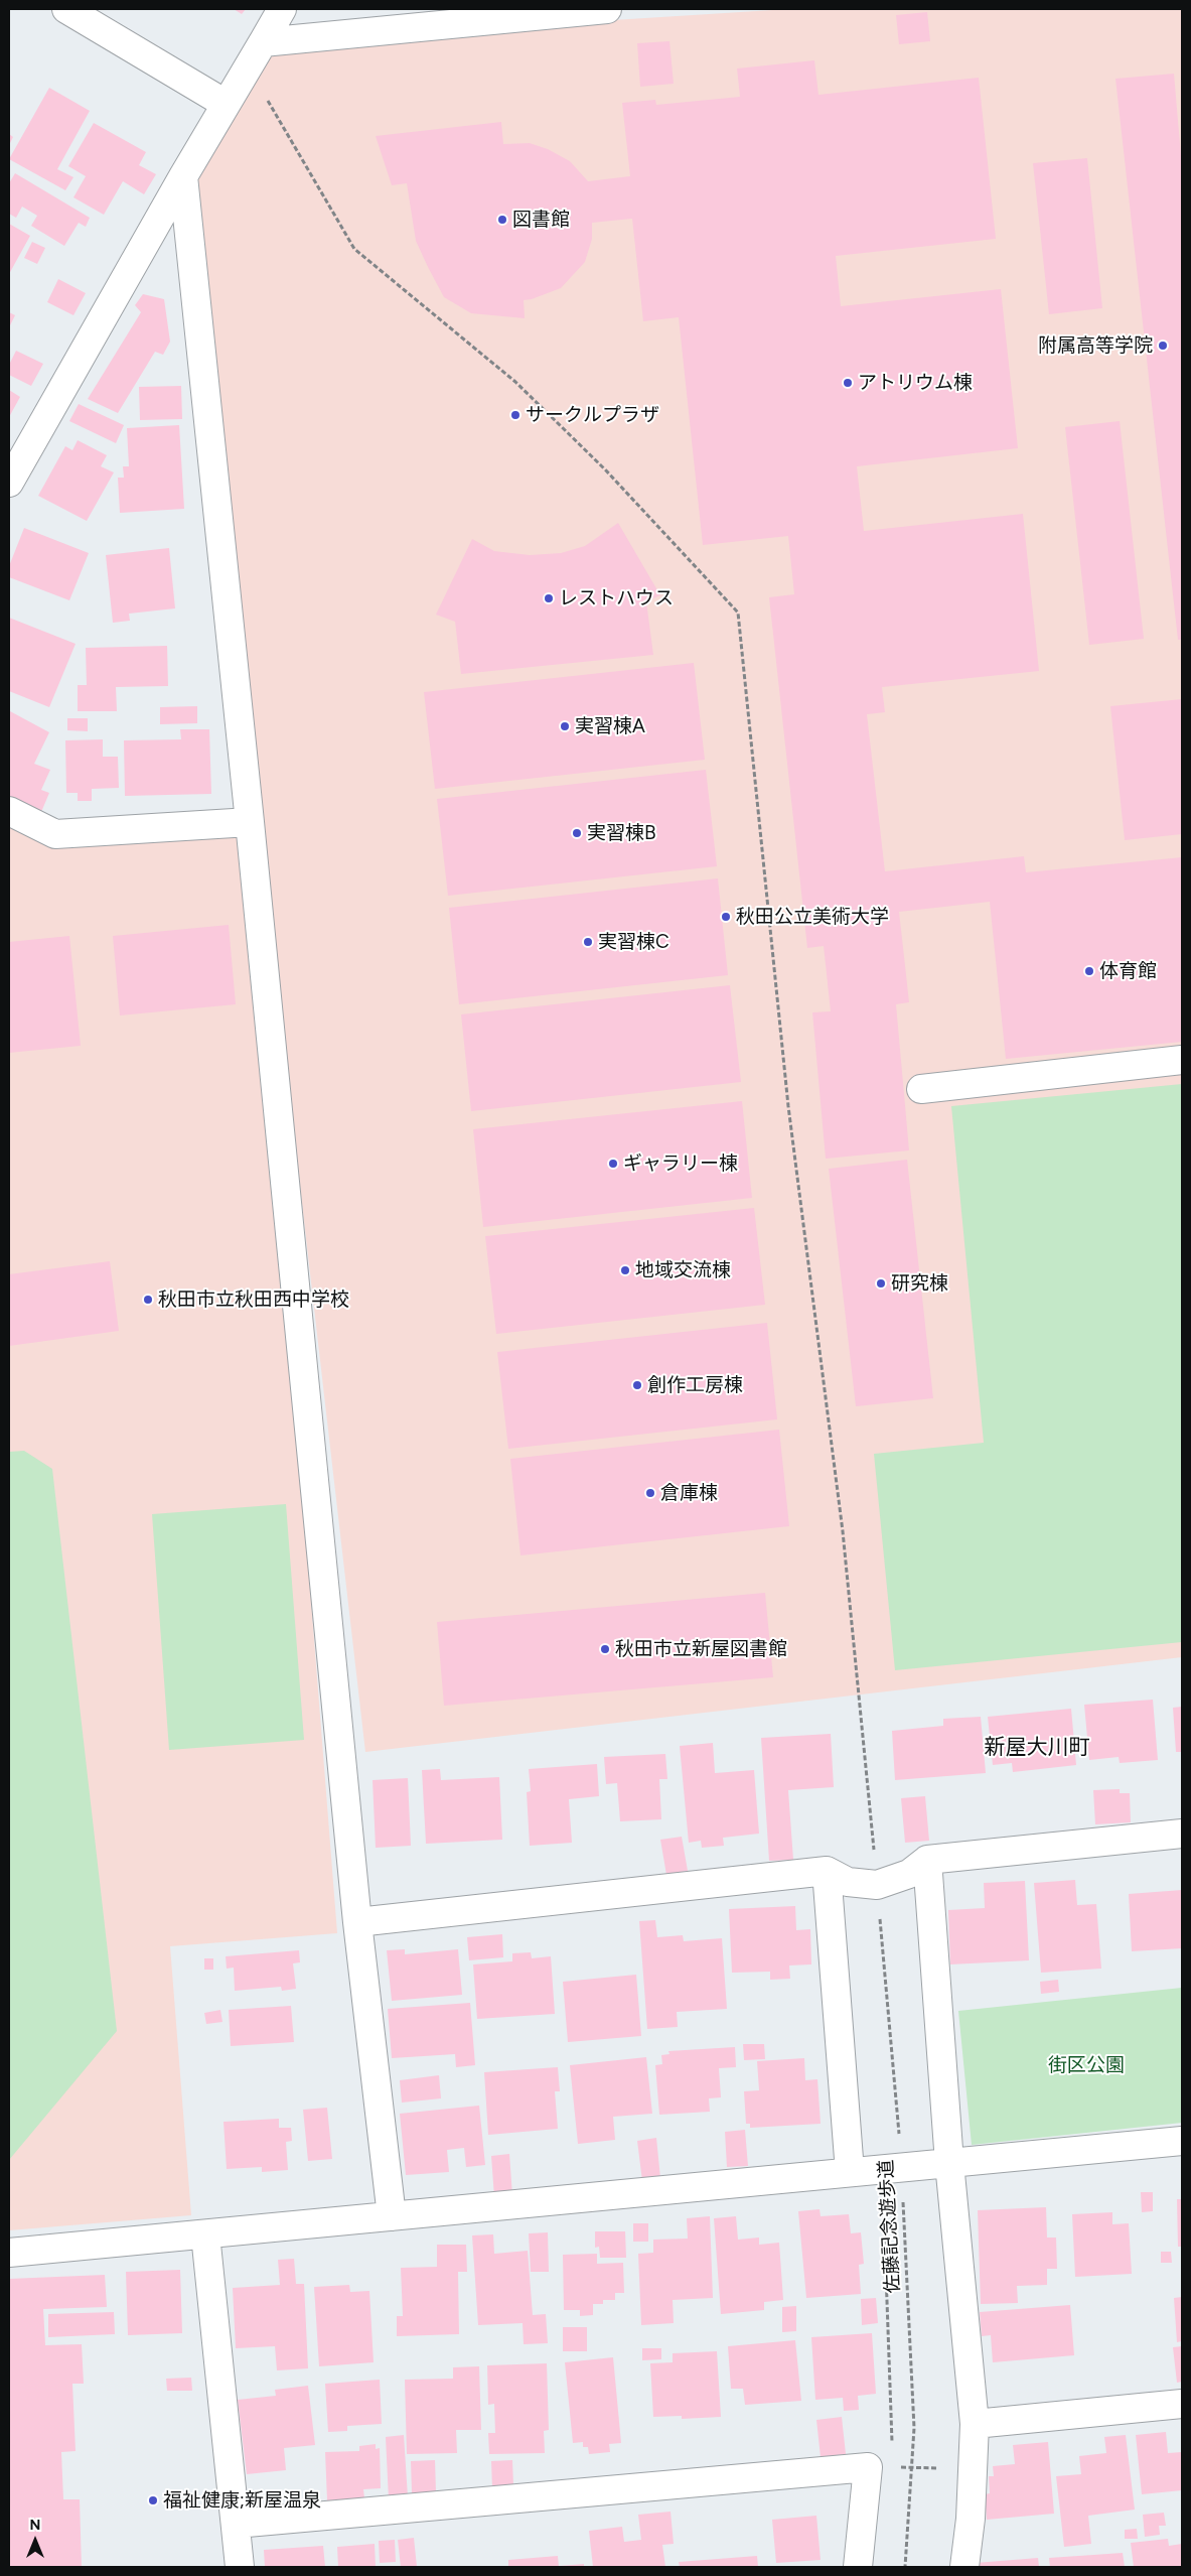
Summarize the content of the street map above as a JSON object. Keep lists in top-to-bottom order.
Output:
{
  "streets": {
    "path": ["佐藤記念遊歩道"]
  },
  "districts": ["新屋大川町"],
  "parks": ["街区公園"],
  "places": [
    "図書館",
    "附属高等学院",
    "アトリウム棟",
    "サークルプラザ",
    "レストハウス",
    "実習棟A",
    "実習棟B",
    "秋田公立美術大学",
    "実習棟C",
    "体育館",
    "ギャラリー棟",
    "地域交流棟",
    "研究棟",
    "秋田市立秋田西中学校",
    "創作工房棟",
    "倉庫棟",
    "秋田市立新屋図書館",
    "福祉健康;新屋温泉"
  ],
  "north": "top"
}
